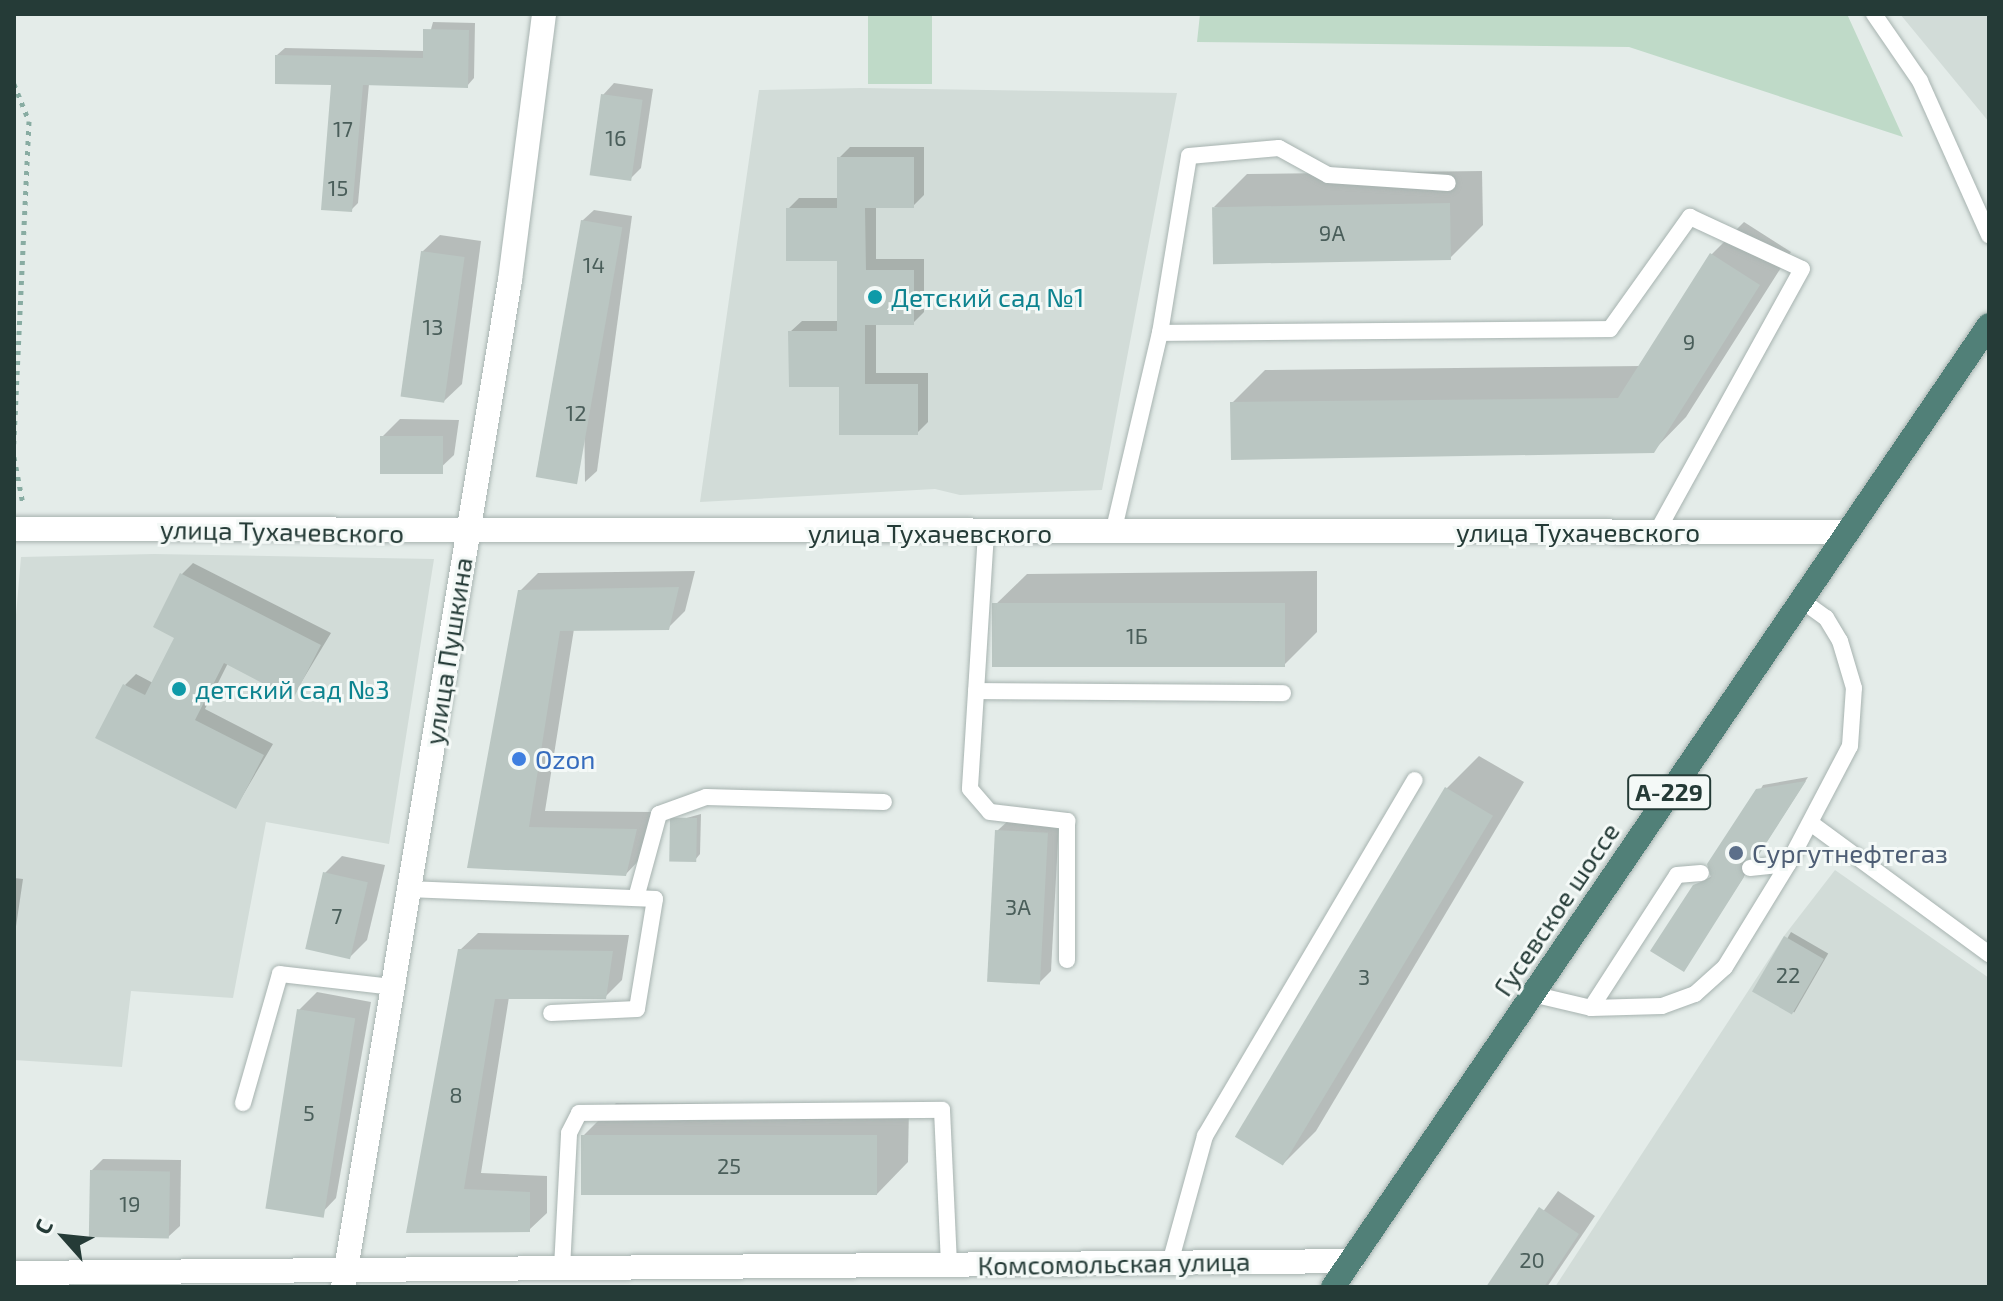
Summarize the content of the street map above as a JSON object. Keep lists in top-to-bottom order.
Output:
{
  "streets": {
    "highway": ["А-229", "Гусевское шоссе"],
    "street": ["улица Тухачевского", "улица Пушкина", "Комсомольская улица"]
  },
  "crossings": [
    ["улица Тухачевского", "улица Пушкина"],
    ["улица Тухачевского", "Гусевское шоссе"],
    ["улица Пушкина", "Комсомольская улица"],
    ["Гусевское шоссе", "Комсомольская улица"]
  ],
  "places": [
    "Детский сад №1",
    "детский сад №3",
    "Ozon",
    "Сургутнефтегаз"
  ],
  "house_numbers": [
    "17",
    "16",
    "15",
    "9А",
    "14",
    "13",
    "9",
    "12",
    "1Б",
    "3А",
    "7",
    "22",
    "3",
    "8",
    "5",
    "25",
    "19",
    "20"
  ],
  "north": "top left"
}
